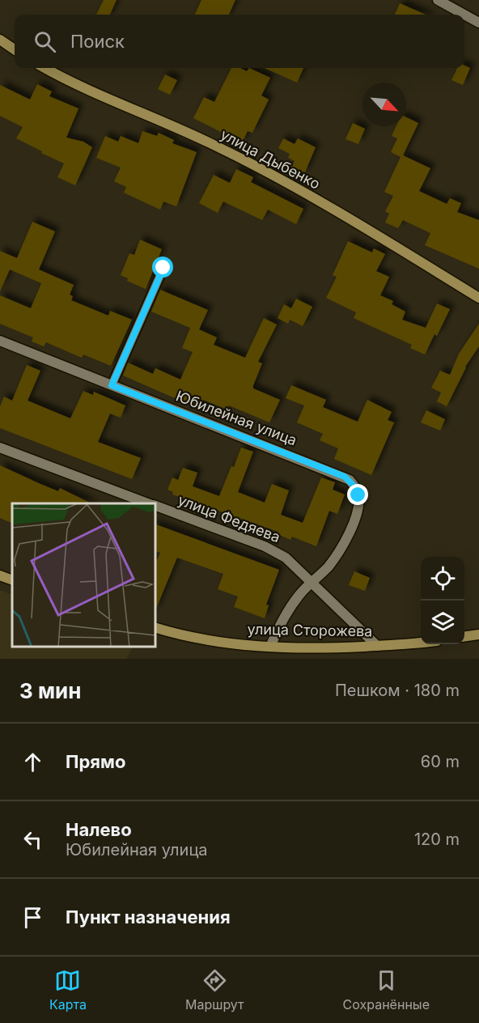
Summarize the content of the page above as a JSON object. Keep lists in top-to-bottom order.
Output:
{
  "streets": {
    "main road": ["улица Дыбенко", "улица Сторожева"],
    "street": ["Юбилейная улица", "улица Федяева"]
  },
  "crossings": [
    ["Юбилейная улица", "улица Федяева"],
    ["улица Федяева", "улица Сторожева"]
  ],
  "north": "bottom right",
  "page": {
    "search": "Поиск",
    "heading": ["3 мин", "Пешком · 180 m"],
    "list": [
      ["Прямо", "60 m"],
      ["Налево", "Юбилейная улица", "120 m"],
      "Пункт назначения"
    ],
    "nav": ["Карта", "Маршрут", "Сохранённые"]
  }
}
